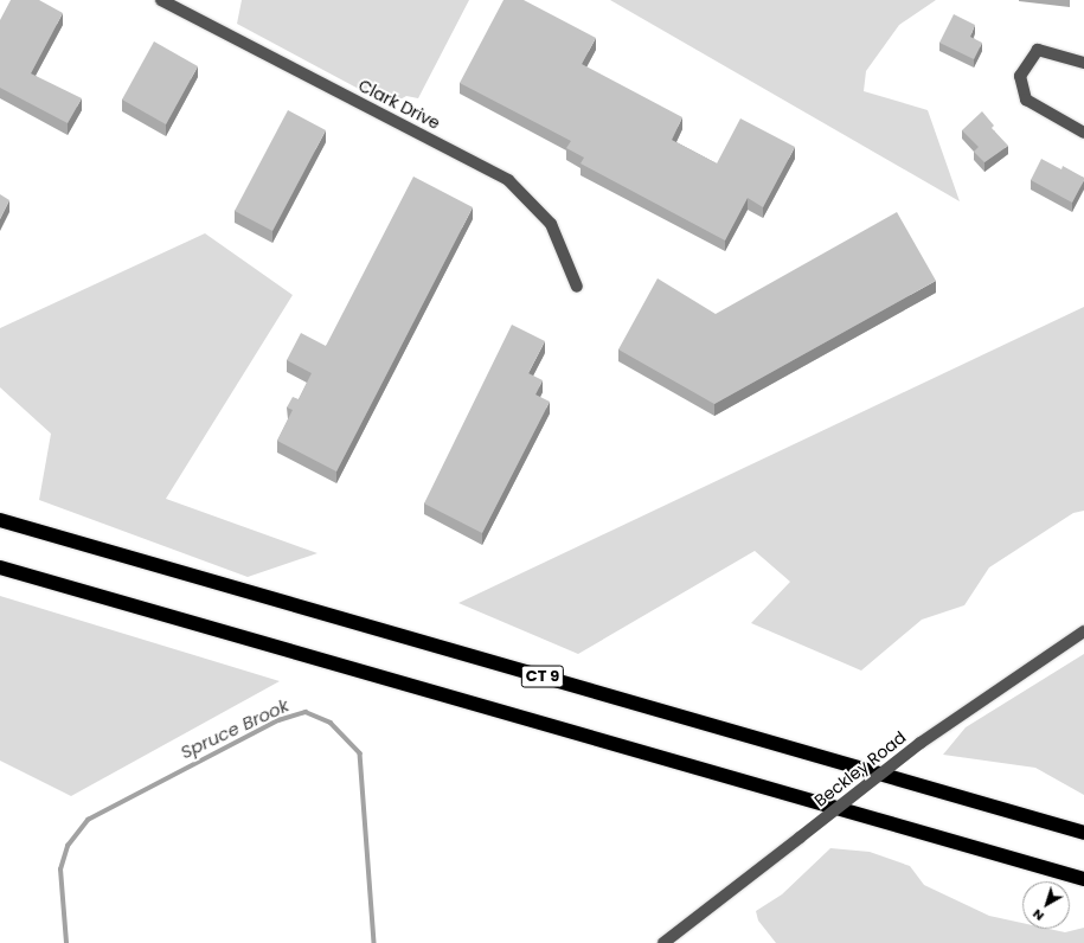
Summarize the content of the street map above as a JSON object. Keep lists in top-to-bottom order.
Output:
{
  "streets": {
    "highway": ["CT 9"],
    "street": ["Clark Drive", "Beckley Road"]
  },
  "water": ["Spruce Brook"],
  "north": "bottom left"
}
